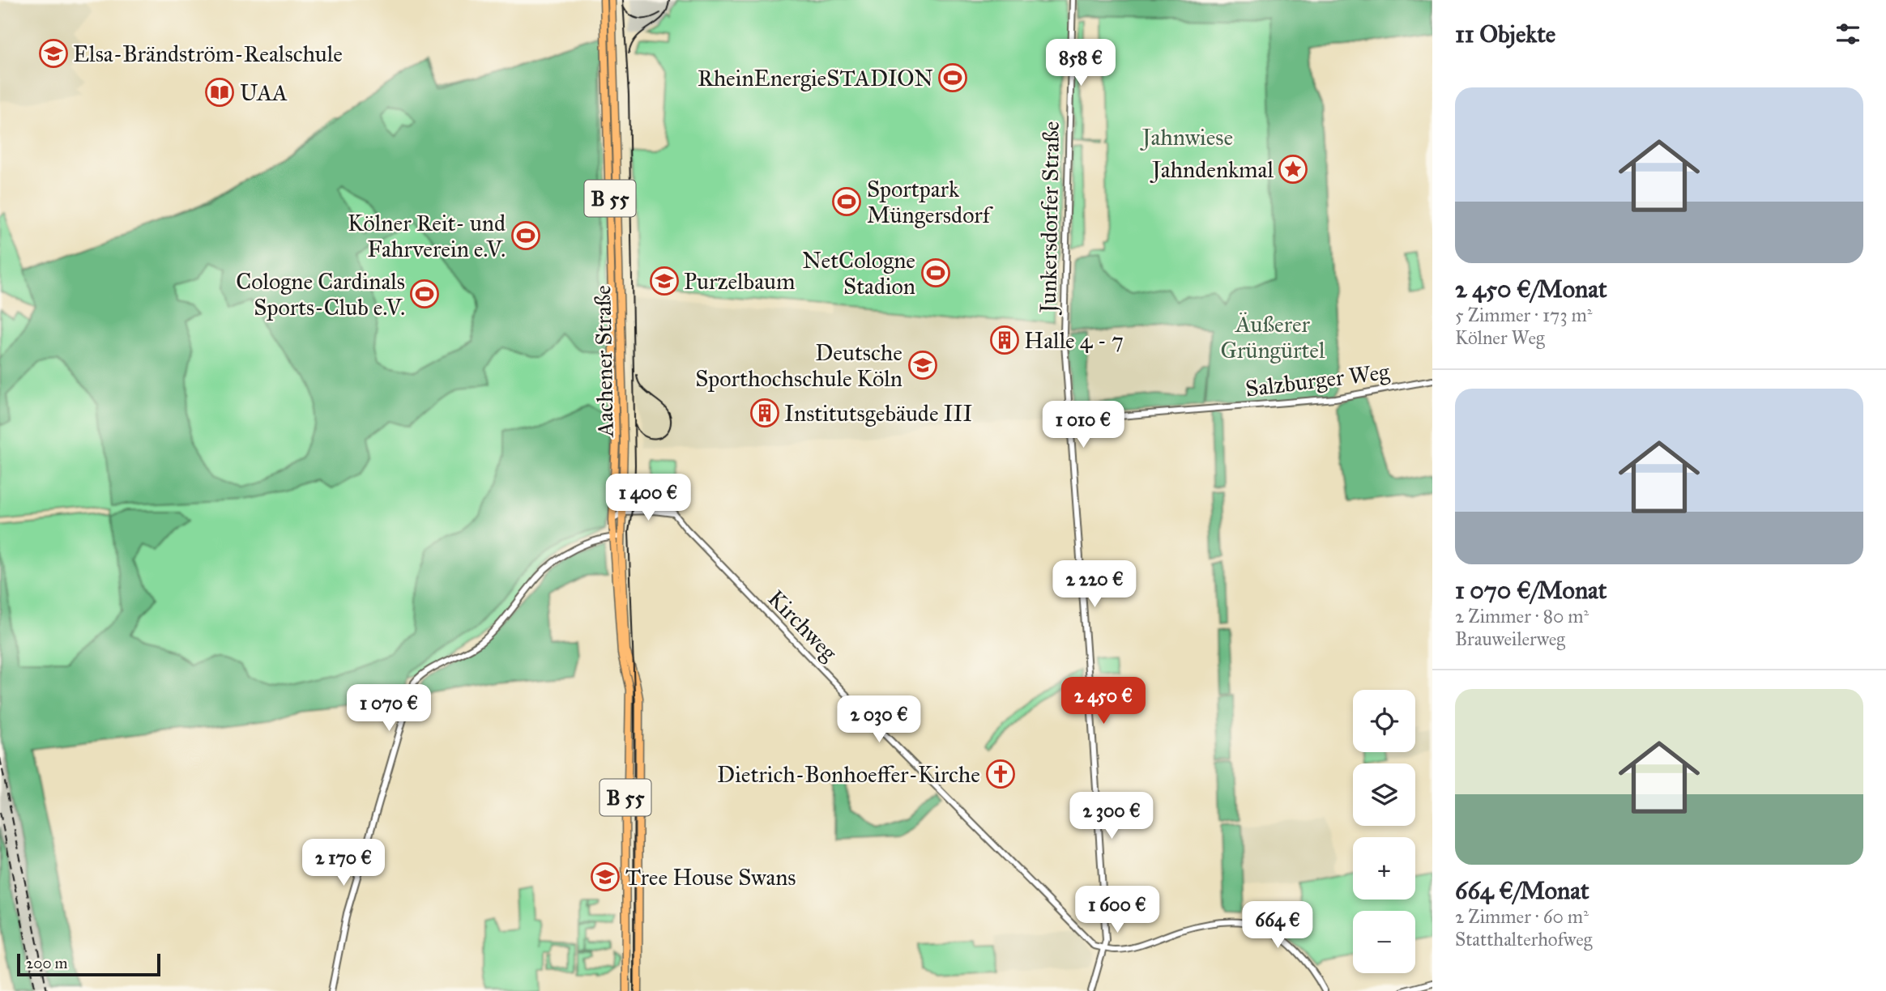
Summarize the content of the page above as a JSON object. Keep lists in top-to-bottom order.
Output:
{
  "streets": {
    "main road": ["B 55", "Aachener Straße"],
    "street": ["Junkersdorfer Straße", "Salzburger Weg", "Kirchweg"]
  },
  "crossings": [
    ["Junkersdorfer Straße", "Salzburger Weg"],
    ["Junkersdorfer Straße", "Kirchweg"]
  ],
  "parks": ["Jahnwiese", "Äußerer Grüngürtel"],
  "places": {
    "school or university": [
      "Elsa-Brändström-Realschule",
      "Purzelbaum",
      "Deutsche Sporthochschule Köln",
      "Tree House Swans"
    ],
    "sports": [
      "RheinEnergieSTADION",
      "Sportpark Müngersdorf",
      "Kölner Reit- und Fahrverein e.V.",
      "NetCologne Stadion",
      "Cologne Cardinals Sports-Club e.V."
    ],
    "library": ["UAA"],
    "place": ["Jahndenkmal"],
    "building": ["Halle 4 - 7", "Institutsgebäude III"],
    "church": ["Dietrich-Bonhoeffer-Kirche"]
  },
  "scale_bar": "200 m",
  "page": {
    "heading": "11 Objekte",
    "price": [
      "858 €",
      "1 010 €",
      "1 400 €",
      "2 220 €",
      "2 450 €",
      "1 070 €",
      "2 030 €",
      "2 300 €",
      "2 170 €",
      "1 600 €",
      "664 €"
    ],
    "list": [
      {
        "name": "2 450 €/Monat",
        "note": "5 Zimmer · 173 m² · Kölner Weg"
      },
      {
        "name": "1 070 €/Monat",
        "note": "2 Zimmer · 80 m² · Brauweilerweg"
      },
      {
        "name": "664 €/Monat",
        "note": "2 Zimmer · 60 m² · Statthalterhofweg"
      }
    ],
    "map_buttons": ["+", "−"],
    "scale": "200 m"
  }
}
